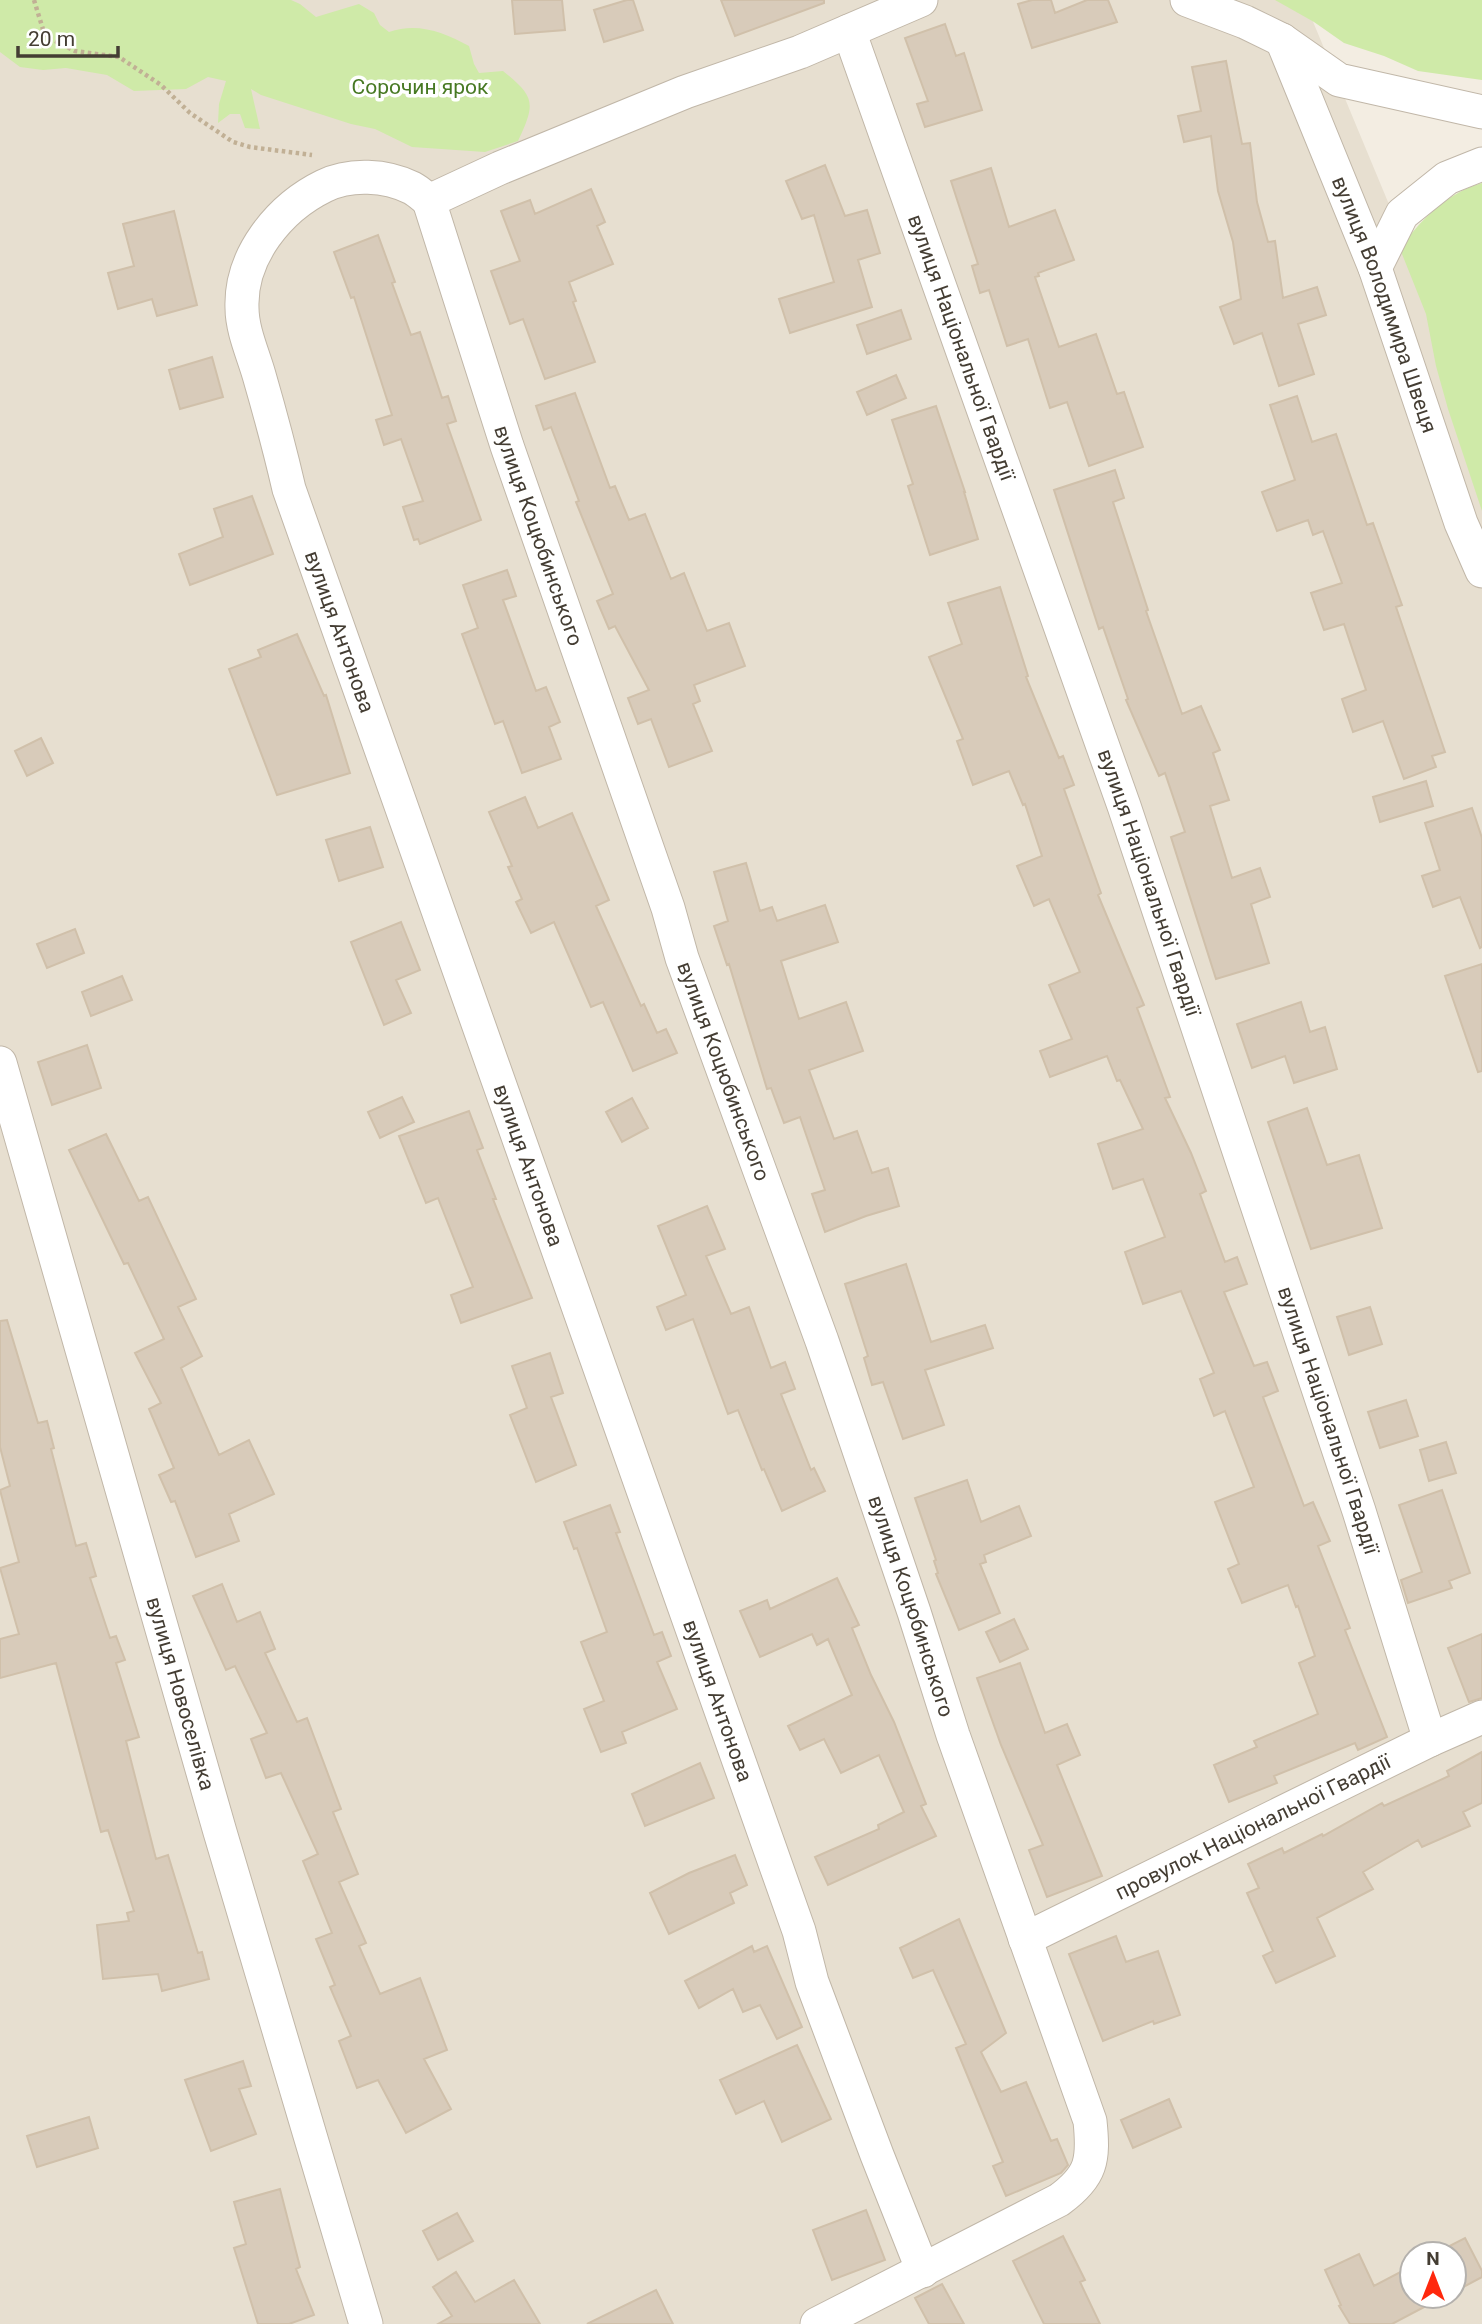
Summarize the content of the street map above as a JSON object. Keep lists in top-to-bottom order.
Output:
{
  "streets": {
    "street": [
      "вулиця Володимира Швеця",
      "вулиця Національної Гвардії",
      "вулиця Коцюбинського",
      "вулиця Антонова",
      "вулиця Новоселівка",
      "провулок Національної Гвардії"
    ]
  },
  "crossings": [
    ["вулиця Національної Гвардії", "провулок Національної Гвардії"],
    ["вулиця Коцюбинського", "вулиця Антонова"],
    ["вулиця Коцюбинського", "провулок Національної Гвардії"]
  ],
  "parks": ["Сорочин ярок"],
  "scale_bar": "20 m",
  "north": "top"
}
